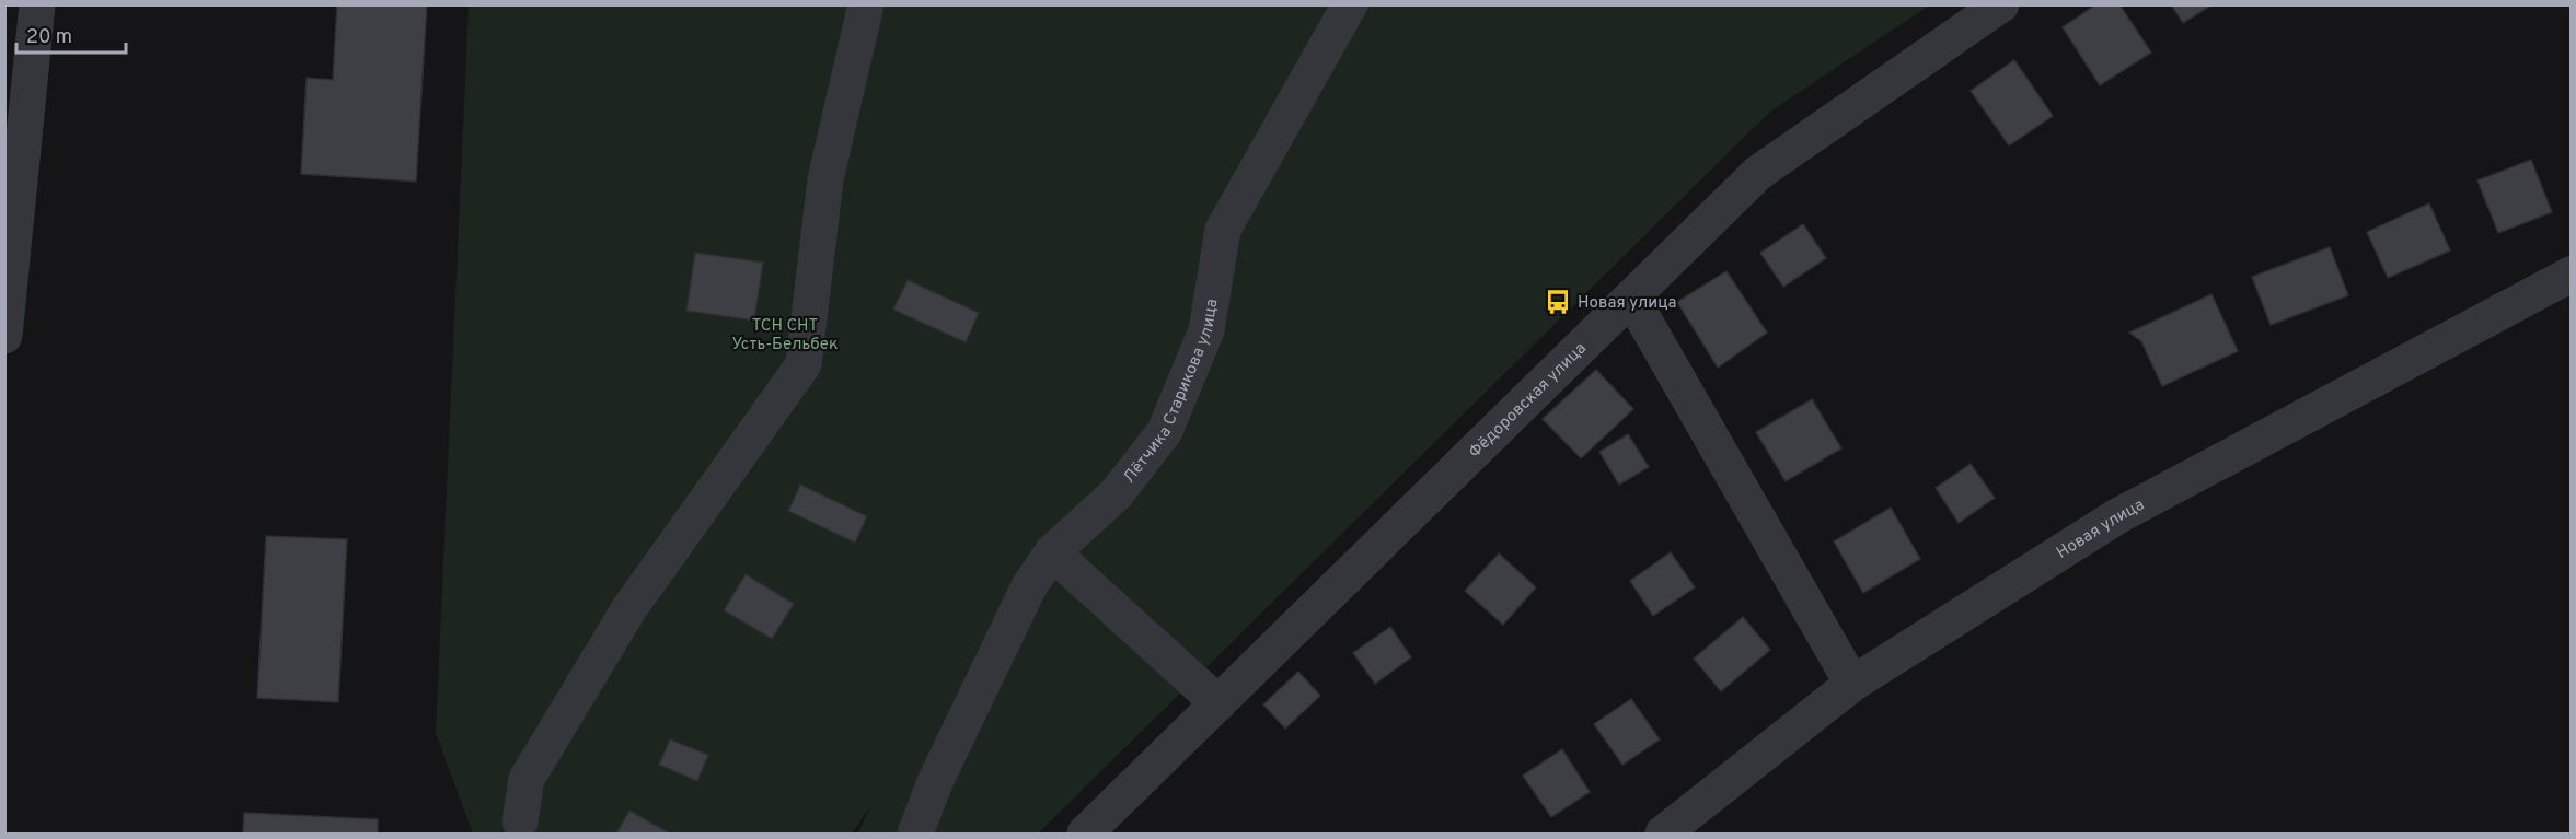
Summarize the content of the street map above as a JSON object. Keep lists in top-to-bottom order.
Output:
{
  "streets": {
    "street": ["Лётчика Старикова улица", "Фёдоровская улица", "Новая улица"]
  },
  "parks": ["ТСН СНТ Усть-Бельбек"],
  "places": {
    "bus stop": ["Новая улица"]
  },
  "scale_bar": "20 m"
}
